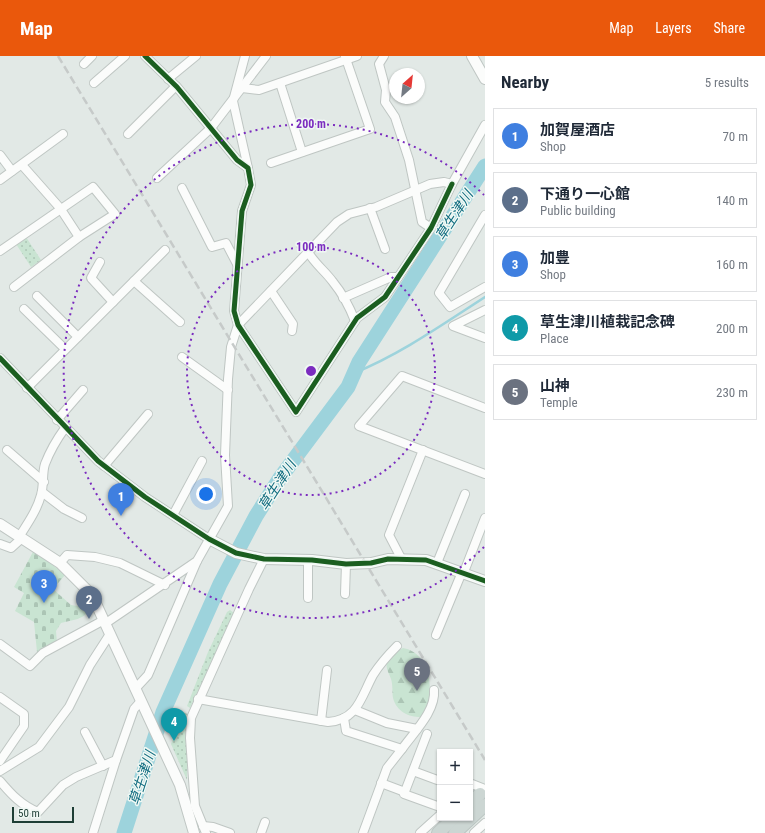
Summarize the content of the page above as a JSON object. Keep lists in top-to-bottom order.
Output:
{
  "water": ["草生津川"],
  "scale_bar": "50 m",
  "north": "top right",
  "page": {
    "header": "Map",
    "nav": ["Map", "Layers", "Share"],
    "heading": ["Nearby", "5 results"],
    "list": [
      {
        "mark": "1",
        "name": "加賀屋酒店",
        "note": "Shop",
        "value": "70 m"
      },
      {
        "mark": "2",
        "name": "下通り一心館",
        "note": "Public building",
        "value": "140 m"
      },
      {
        "mark": "3",
        "name": "加豊",
        "note": "Shop",
        "value": "160 m"
      },
      {
        "mark": "4",
        "name": "草生津川植栽記念碑",
        "note": "Place",
        "value": "200 m"
      },
      {
        "mark": "5",
        "name": "山神",
        "note": "Temple",
        "value": "230 m"
      }
    ],
    "pins": [
      "1",
      "3",
      "2",
      "5",
      "4"
    ],
    "map_buttons": ["+", "−"],
    "scale": "50 m"
  },
  "rings": ["200 m", "100 m"]
}
